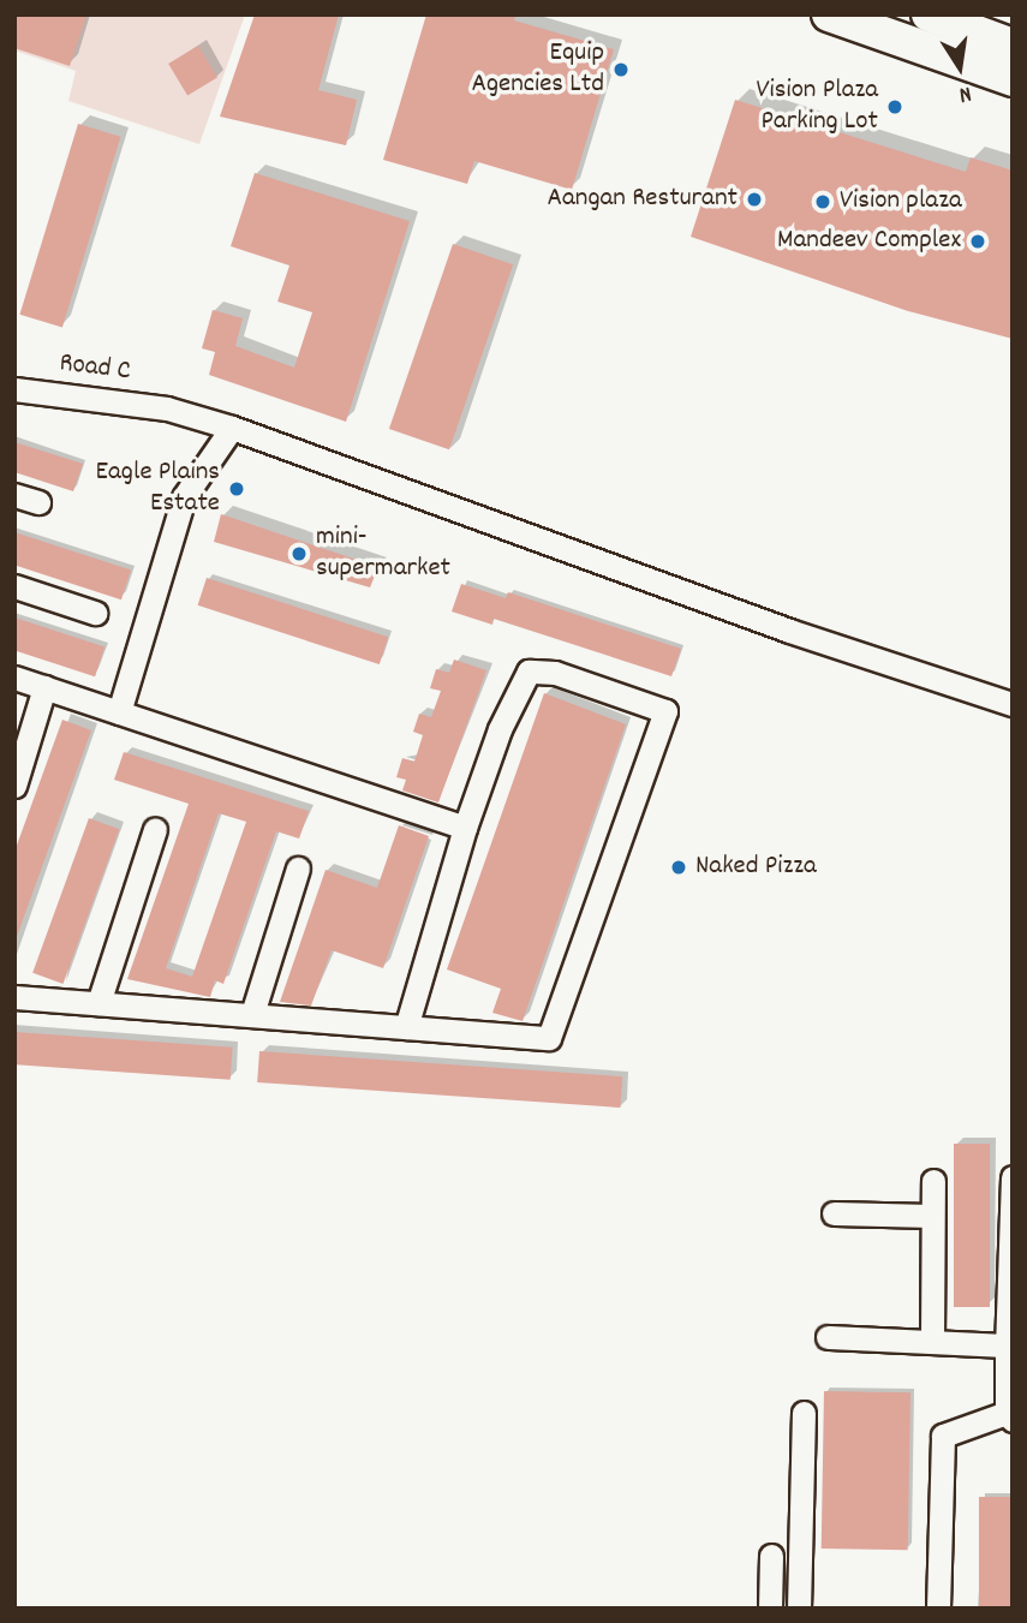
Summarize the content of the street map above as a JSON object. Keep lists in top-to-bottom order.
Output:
{
  "streets": {
    "street": ["Road C"]
  },
  "places": [
    "Equip Agencies Ltd",
    "Vision Plaza Parking Lot",
    "Aangan Resturant",
    "Vision plaza",
    "Mandeev Complex",
    "Eagle Plains Estate",
    "mini- supermarket",
    "Naked Pizza"
  ],
  "north": "bottom"
}
